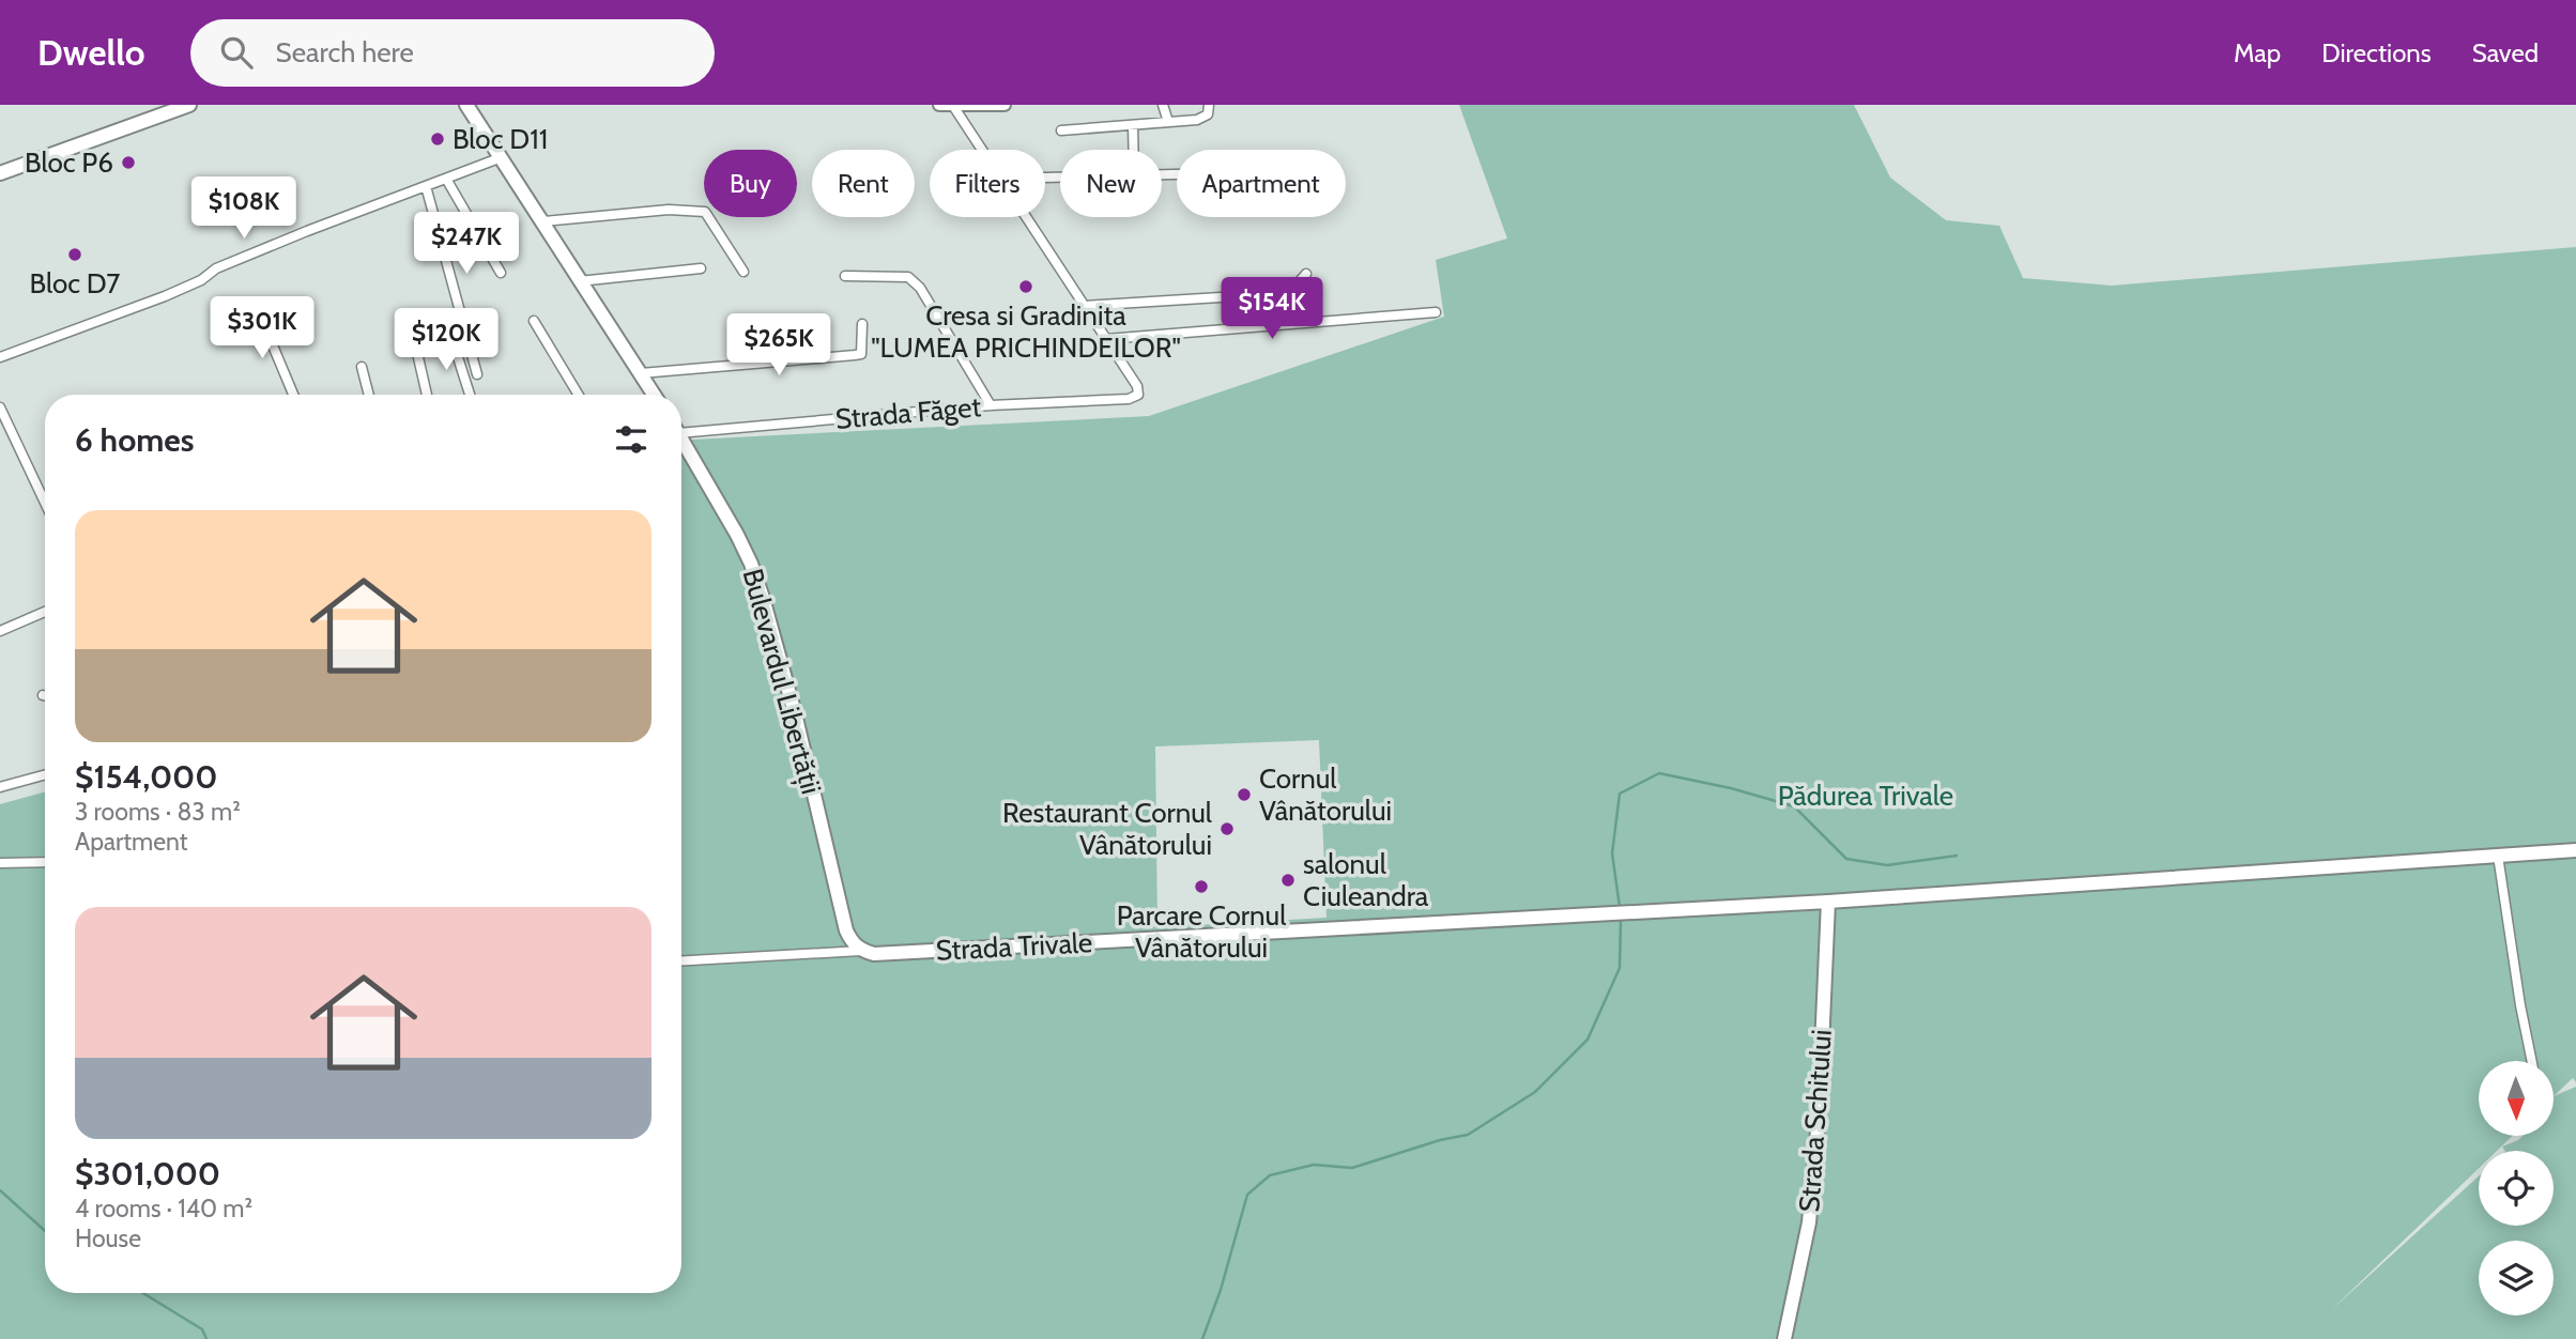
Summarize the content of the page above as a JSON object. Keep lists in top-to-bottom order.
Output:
{
  "streets": {
    "main road": ["Bulevardul Libertății", "Strada Trivale", "Strada Schitului"],
    "street": ["Strada Făget"]
  },
  "crossings": [
    ["Bulevardul Libertății", "Strada Trivale"],
    ["Strada Trivale", "Strada Schitului"]
  ],
  "parks": ["Pădurea Trivale"],
  "places": [
    "Bloc D11",
    "Bloc P6",
    "Bloc D7",
    "Cresa si Gradinita \"LUMEA PRICHINDEILOR\"",
    "Cornul Vânătorului",
    "Restaurant Cornul Vânătorului",
    "salonul Ciuleandra",
    "Parcare Cornul Vânătorului"
  ],
  "north": "bottom",
  "page": {
    "header": "Dwello",
    "search": "Search here",
    "nav": ["Map", "Directions", "Saved"],
    "chip": [
      "Buy",
      "Rent",
      "Filters",
      "New",
      "Apartment"
    ],
    "price": [
      "$108K",
      "$247K",
      "$154K",
      "$301K",
      "$120K",
      "$265K"
    ],
    "heading": "6 homes",
    "list": [
      {
        "name": "$154,000",
        "note": "3 rooms · 83 m² · Apartment"
      },
      {
        "name": "$301,000",
        "note": "4 rooms · 140 m² · House"
      }
    ]
  }
}
